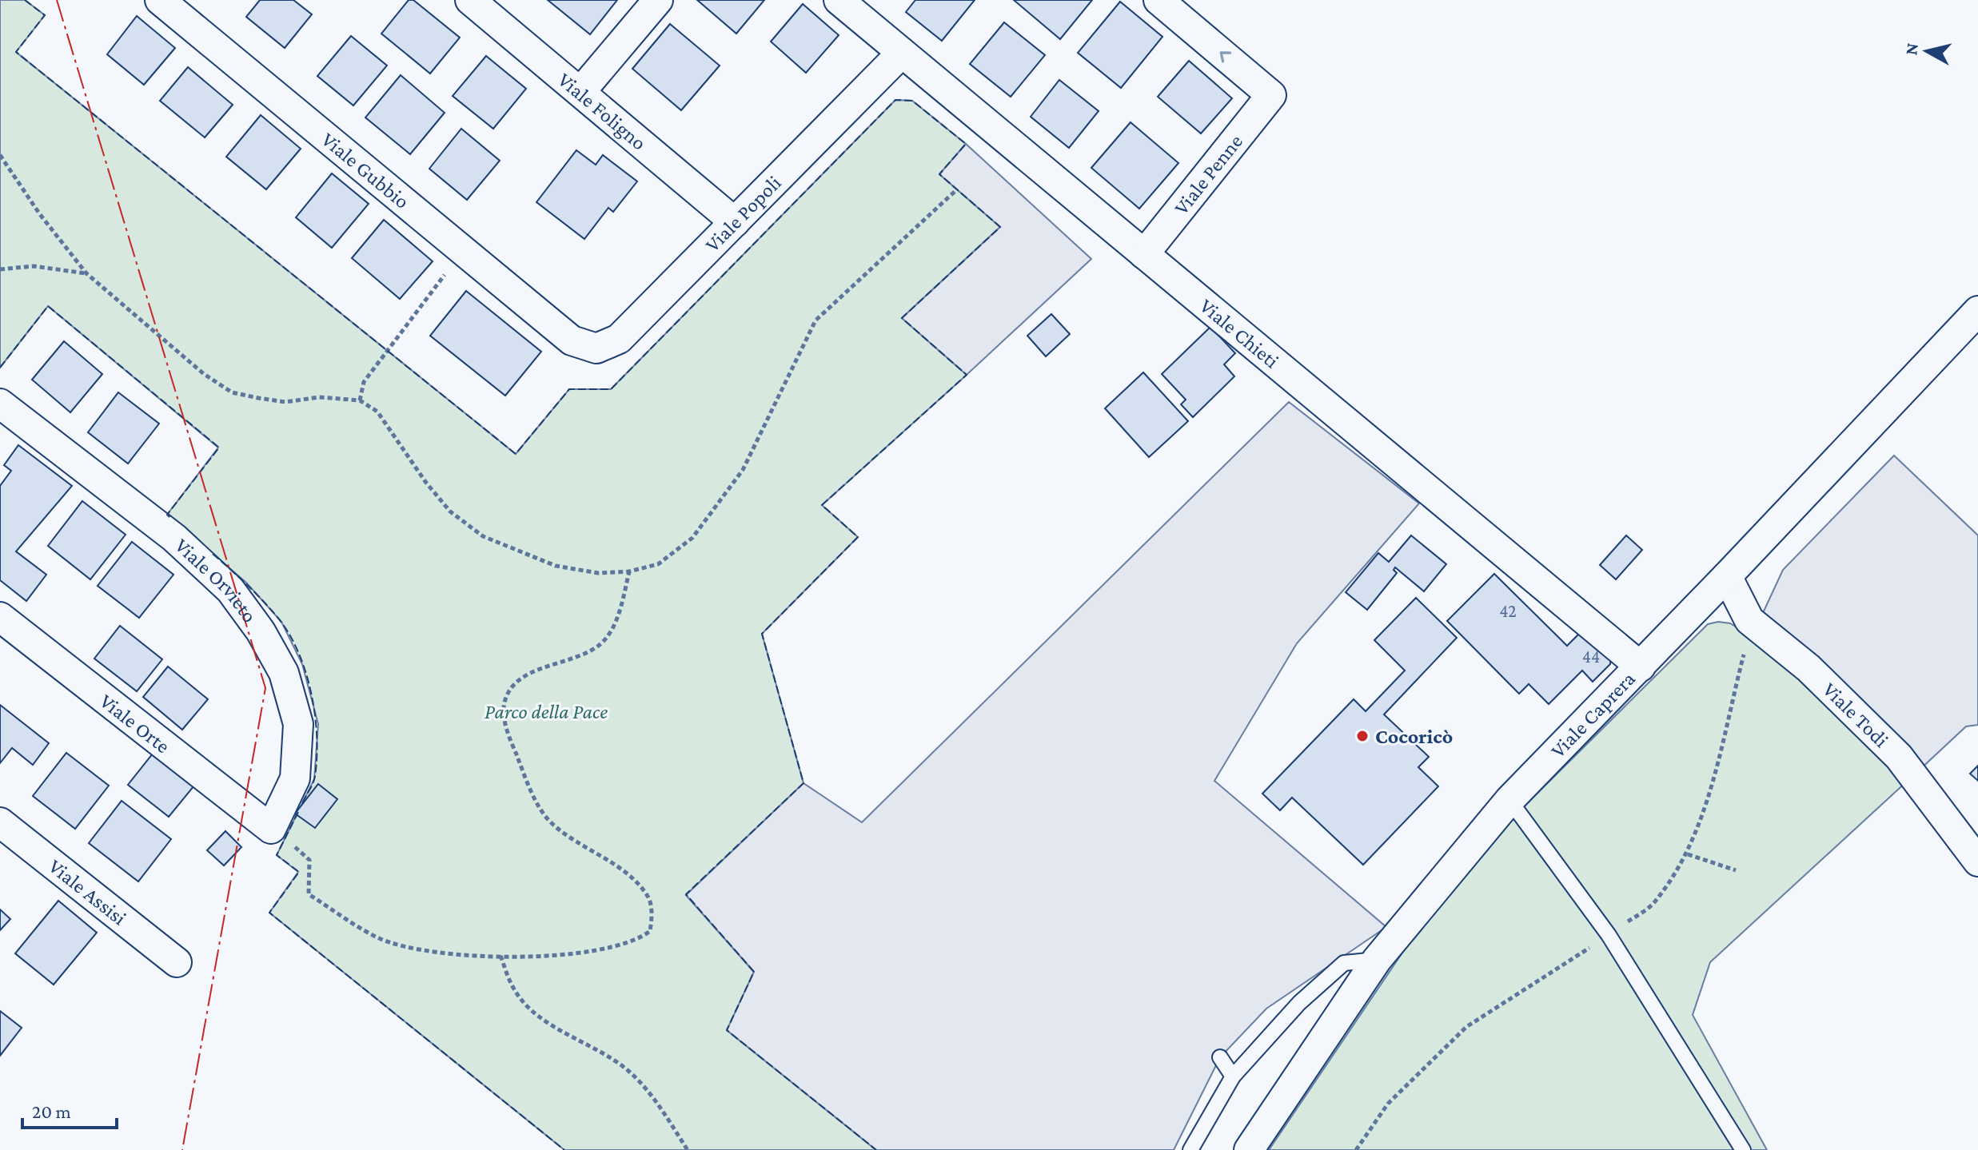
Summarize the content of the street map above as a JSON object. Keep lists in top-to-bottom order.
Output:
{
  "streets": {
    "street": [
      "Viale Foligno",
      "Viale Gubbio",
      "Viale Penne",
      "Viale Popoli",
      "Viale Chieti",
      "Viale Orvieto",
      "Viale Caprera",
      "Viale Todi",
      "Viale Orte",
      "Viale Assisi"
    ]
  },
  "crossings": [
    ["Viale Foligno", "Viale Popoli"],
    ["Viale Gubbio", "Viale Popoli"],
    ["Viale Penne", "Viale Chieti"],
    ["Viale Popoli", "Viale Chieti"],
    ["Viale Chieti", "Viale Caprera"],
    ["Viale Orvieto", "Viale Orte"],
    ["Viale Caprera", "Viale Todi"]
  ],
  "parks": ["Parco della Pace"],
  "places": ["Cocoricò"],
  "house_numbers": ["42", "44"],
  "scale_bar": "20 m",
  "north": "left"
}
